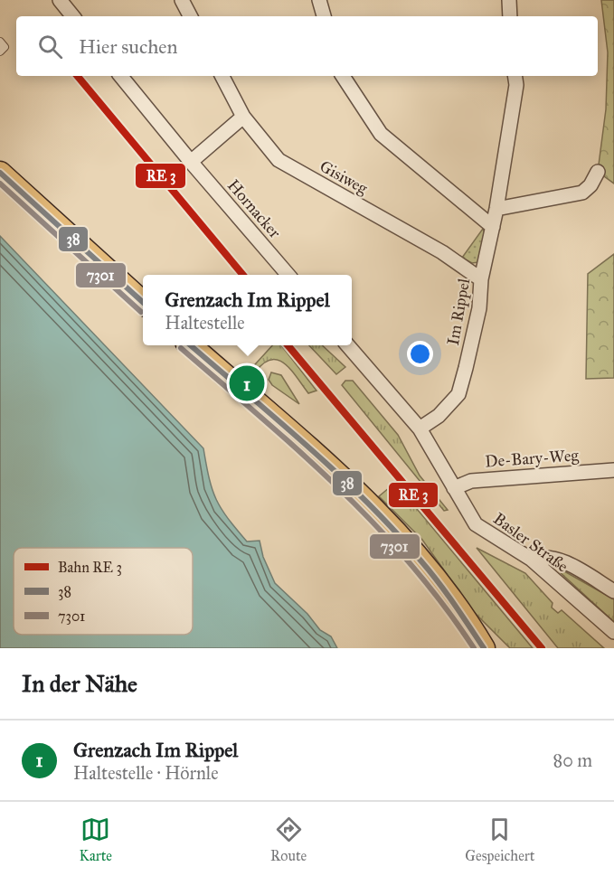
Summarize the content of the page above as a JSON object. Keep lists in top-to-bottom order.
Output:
{
  "streets": {
    "street": [
      "Gisiweg",
      "Hornacker",
      "Im Rippel",
      "De-Bary-Weg",
      "Basler Straße"
    ]
  },
  "crossings": [
    ["Gisiweg", "Im Rippel"],
    ["De-Bary-Weg", "Basler Straße"]
  ],
  "lines": ["transit line 38", "transit line 7301"],
  "legend": ["Bahn RE 3", "38", "7301"],
  "page": {
    "search": "Hier suchen",
    "popup": ["Grenzach Im Rippel", "Haltestelle"],
    "pins": "1",
    "heading": "In der Nähe",
    "list": [
      {
        "mark": "1",
        "name": "Grenzach Im Rippel",
        "note": "Haltestelle · Hörnle",
        "value": "80 m"
      }
    ],
    "nav": ["Karte", "Route", "Gespeichert"]
  }
}
